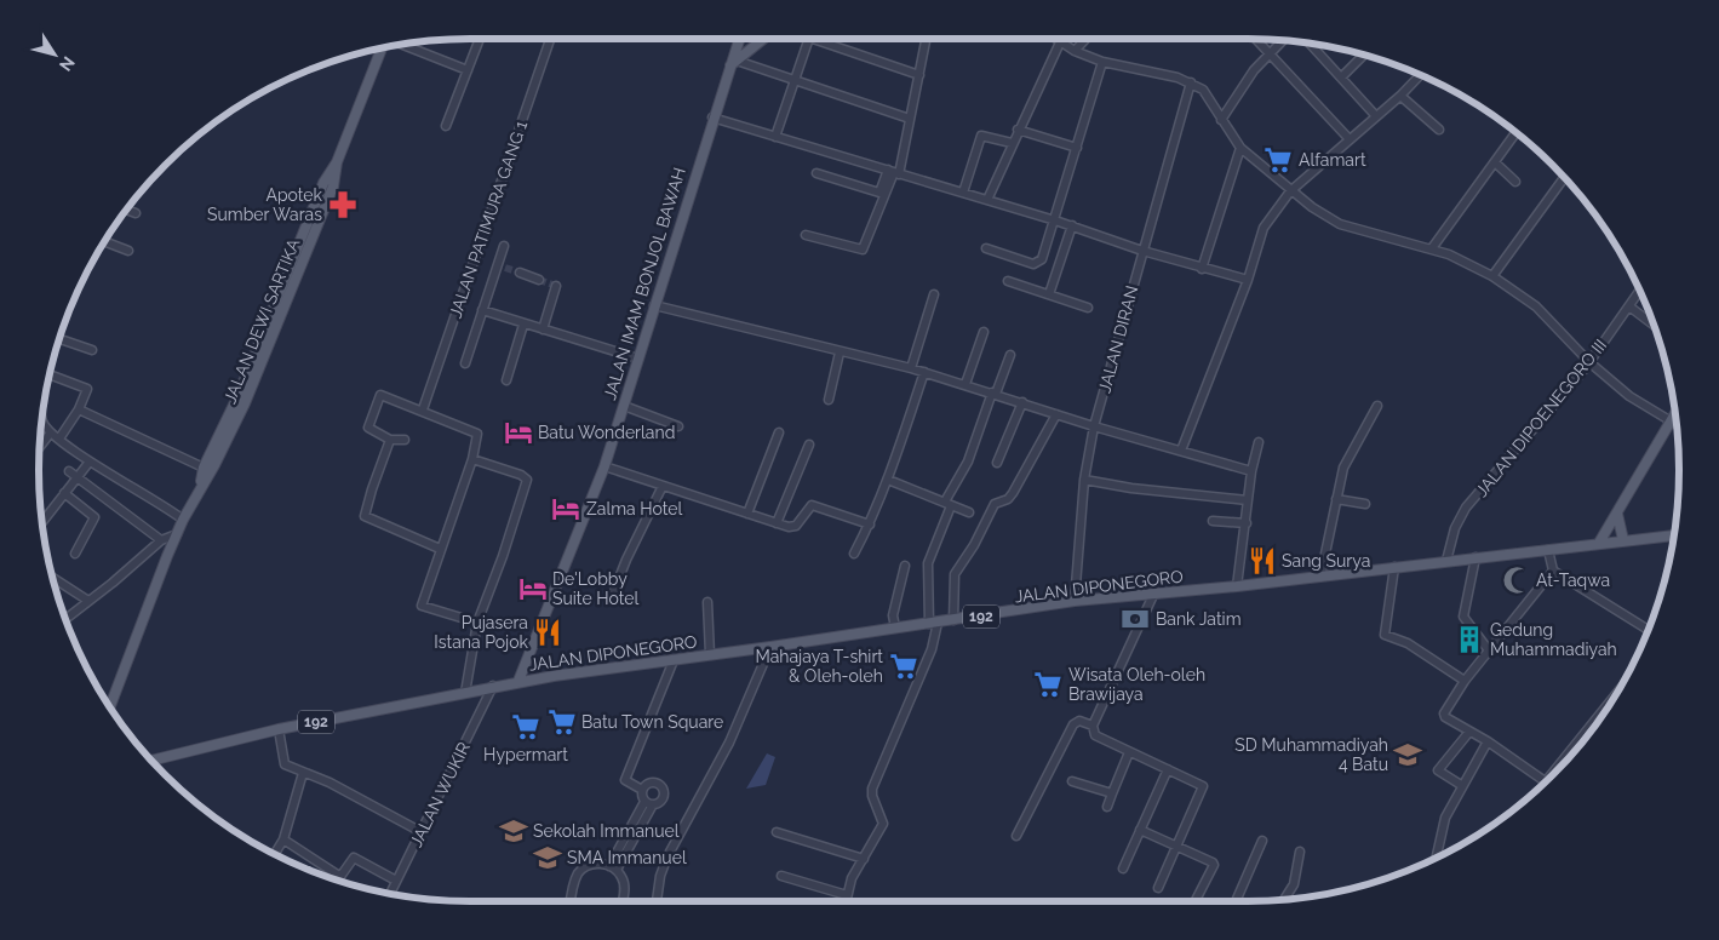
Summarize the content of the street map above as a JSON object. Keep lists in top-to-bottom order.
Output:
{
  "streets": {
    "main road": [
      "JALAN IMAM BONJOL BAWAH",
      "JALAN DEWI SARTIKA",
      "JALAN DIPONEGORO",
      "192"
    ],
    "street": [
      "JALAN PATIMURA GANG 1",
      "JALAN DIRAN",
      "JALAN DIPOENEGORO III",
      "JALAN WUKIR"
    ]
  },
  "crossings": [
    ["JALAN IMAM BONJOL BAWAH", "JALAN DIPONEGORO"],
    ["JALAN IMAM BONJOL BAWAH", "192"],
    ["JALAN DIRAN", "JALAN DIPONEGORO"],
    ["JALAN DIPOENEGORO III", "JALAN DIPONEGORO"],
    ["JALAN DIPONEGORO", "192"],
    ["192", "JALAN WUKIR"]
  ],
  "places": {
    "supermarket": [
      "Alfamart",
      "Mahajaya T-shirt & Oleh-oleh",
      "Wisata Oleh-oleh Brawijaya",
      "Batu Town Square",
      "Hypermart"
    ],
    "pharmacy": ["Apotek Sumber Waras"],
    "hotel": ["Batu Wonderland", "Zalma Hotel", "De'Lobby Suite Hotel"],
    "restaurant": ["Sang Surya", "Pujasera Istana Pojok"],
    "mosque": ["At-Taqwa"],
    "bank": ["Bank Jatim"],
    "building": ["Gedung Muhammadiyah"],
    "school or university": ["SD Muhammadiyah 4 Batu", "Sekolah Immanuel", "SMA Immanuel"]
  },
  "north": "bottom right"
}
